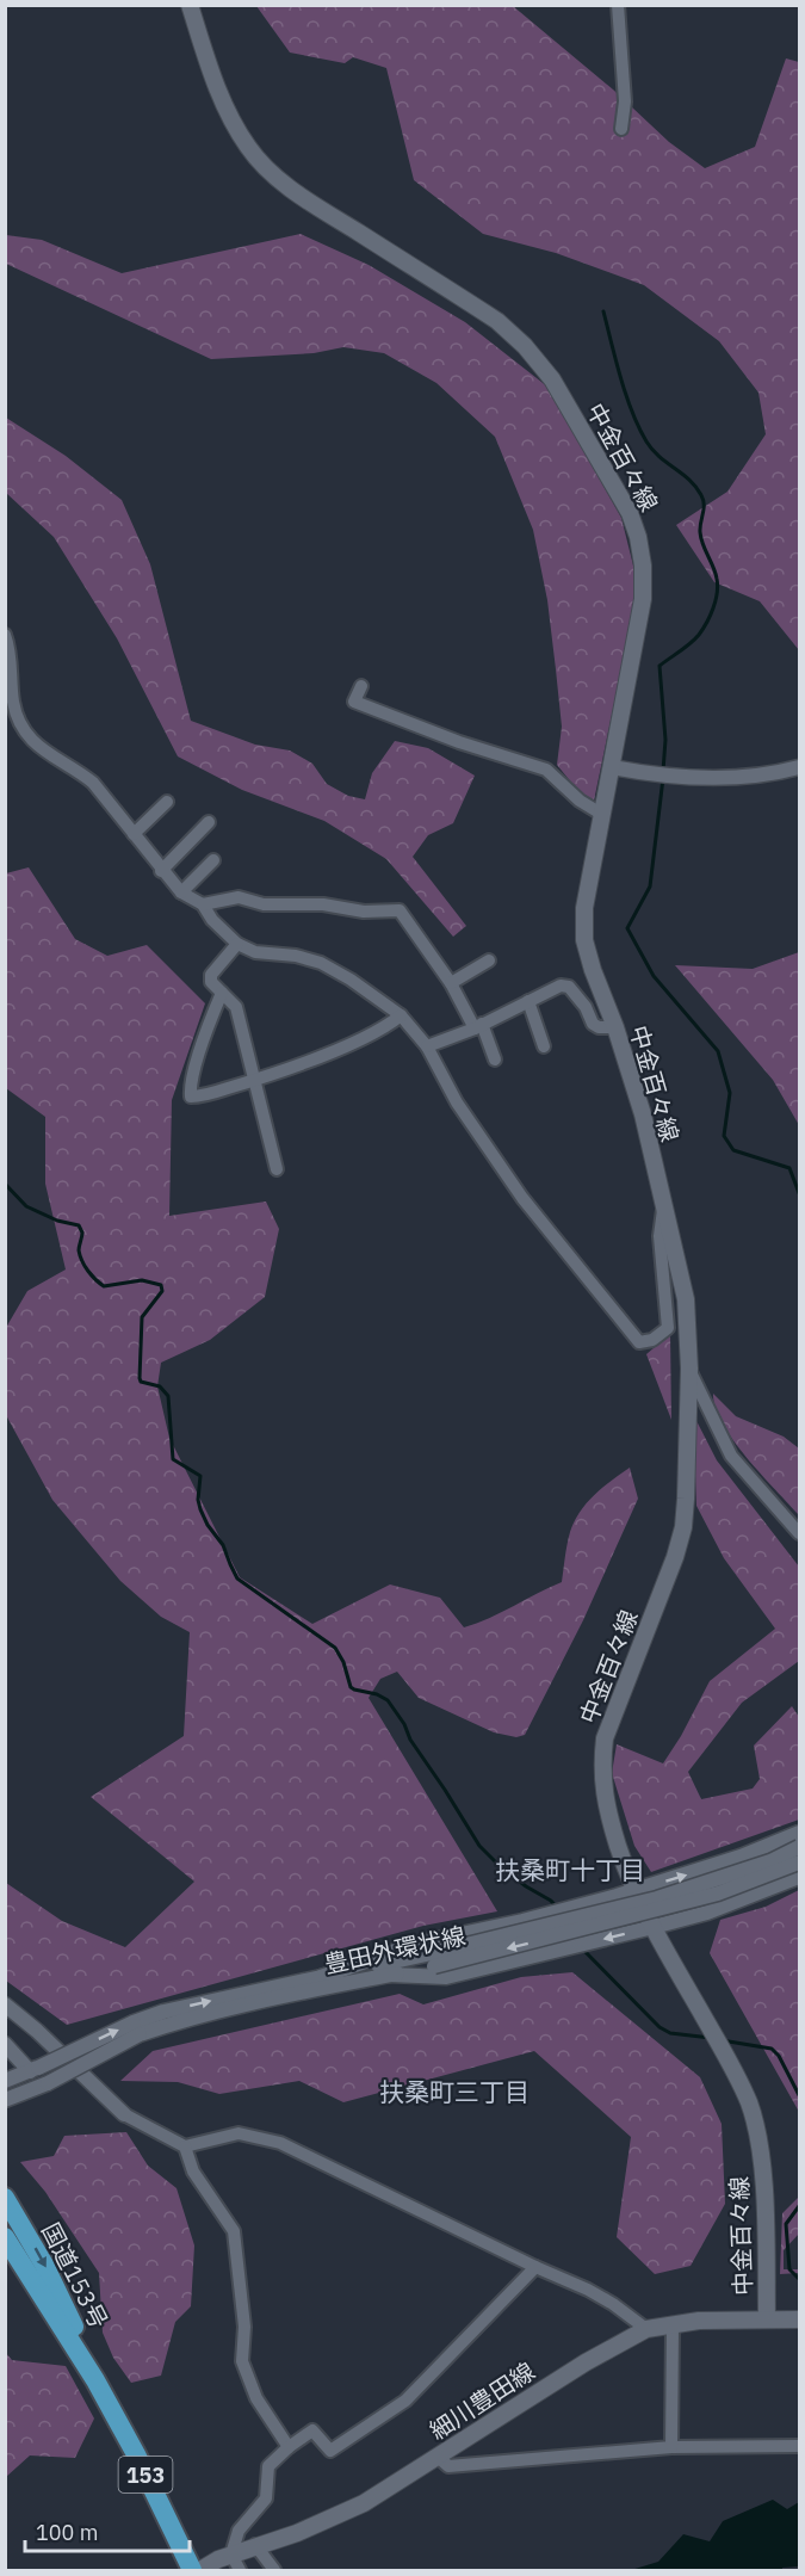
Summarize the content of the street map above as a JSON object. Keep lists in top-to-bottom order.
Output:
{
  "streets": {
    "highway": ["国道153号", "153"],
    "main road": ["中金百々線", "細川豊田線"],
    "street": ["豊田外環状線"]
  },
  "crossings": [
    ["中金百々線", "細川豊田線"]
  ],
  "districts": ["扶桑町十丁目", "扶桑町三丁目"],
  "scale_bar": "100 m"
}
